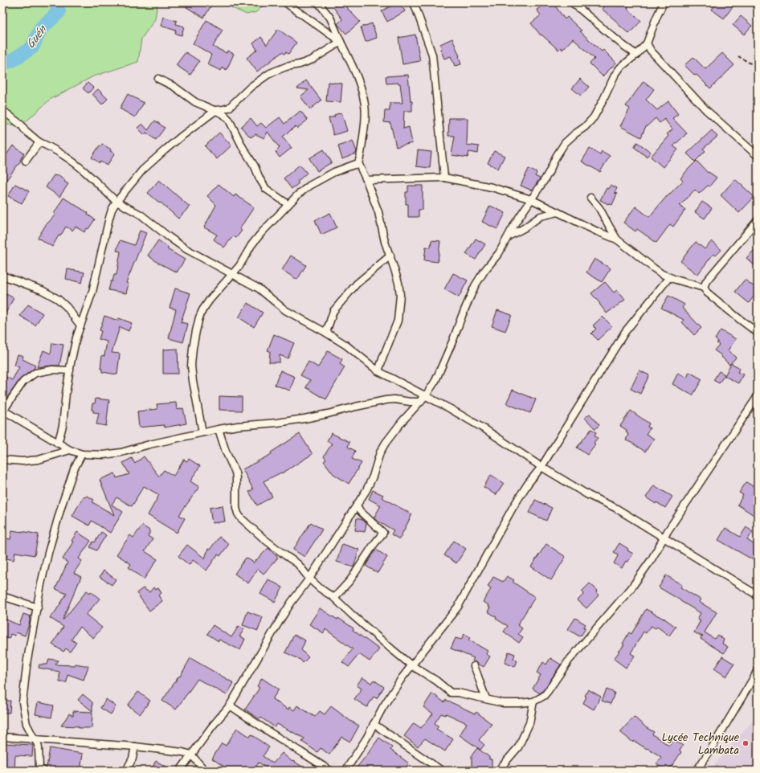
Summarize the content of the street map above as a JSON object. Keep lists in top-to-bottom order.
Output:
{
  "water": ["Guén"],
  "places": ["Lycée Technique Lambata"]
}
